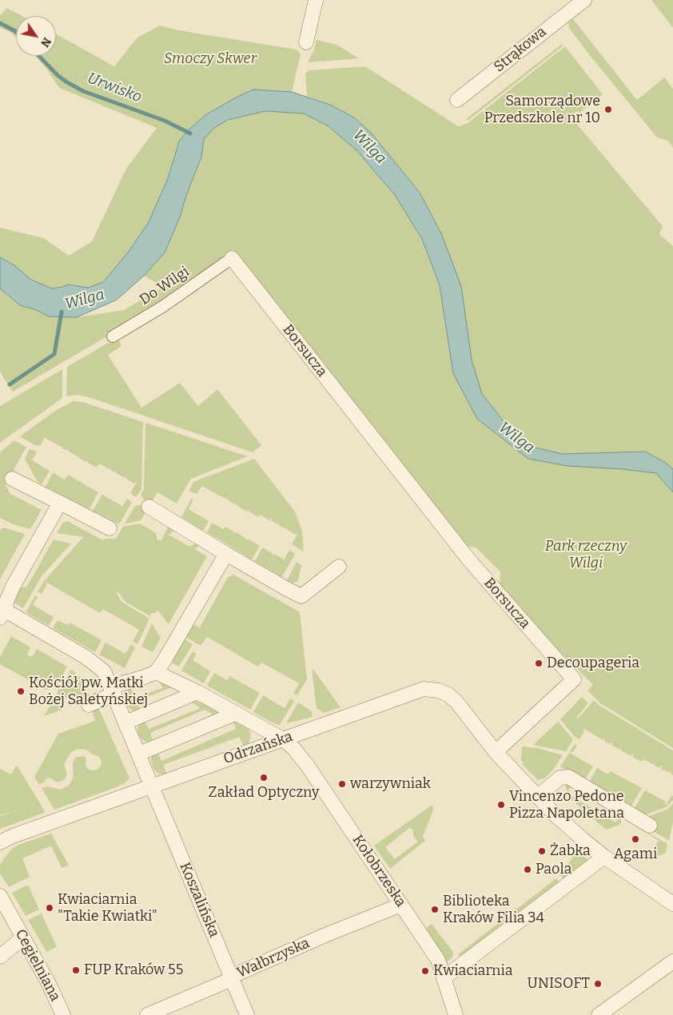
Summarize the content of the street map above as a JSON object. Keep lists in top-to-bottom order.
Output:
{
  "streets": {
    "street": [
      "Strąkowa",
      "Do Wilgi",
      "Borsucza",
      "Odrzańska",
      "Kołobrzeska",
      "Koszalińska",
      "Wałbrzyska",
      "Cegielniana"
    ]
  },
  "crossings": [
    ["Do Wilgi", "Borsucza"],
    ["Borsucza", "Odrzańska"],
    ["Odrzańska", "Kołobrzeska"],
    ["Odrzańska", "Koszalińska"],
    ["Kołobrzeska", "Wałbrzyska"],
    ["Koszalińska", "Wałbrzyska"]
  ],
  "water": ["Urwisko", "Wilga"],
  "parks": ["Smoczy Skwer", "Park rzeczny Wilgi"],
  "places": [
    "Samorządowe Przedszkole nr 10",
    "Decoupageria",
    "Kościół pw. Matki Bożej Saletyńskiej",
    "Zakład Optyczny",
    "warzywniak",
    "Vincenzo Pedone Pizza Napoletana",
    "Agami",
    "Żabka",
    "Paola",
    "Kwiaciarnia \"Takie Kwiatki\"",
    "Biblioteka Kraków Filia 34",
    "FUP Kraków 55",
    "Kwiaciarnia",
    "UNISOFT"
  ],
  "north": "bottom right"
}
